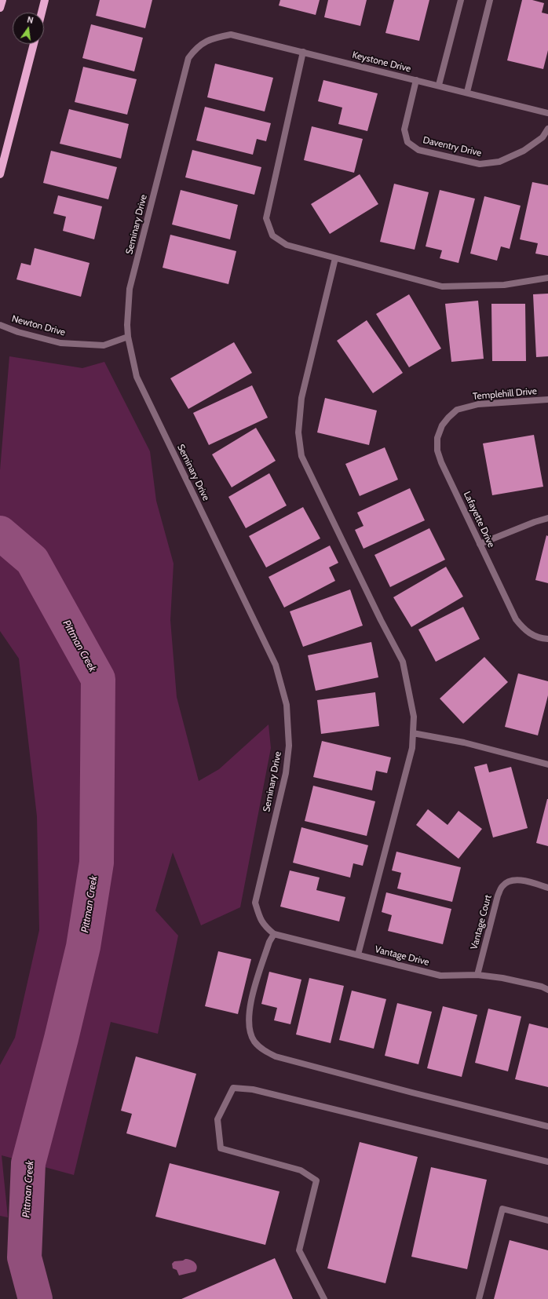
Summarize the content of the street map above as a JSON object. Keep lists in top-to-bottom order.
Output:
{
  "streets": {
    "street": [
      "Keystone Drive",
      "Daventry Drive",
      "Seminary Drive",
      "Newton Drive",
      "Templehill Drive",
      "Lafayette Drive",
      "Vantage Court",
      "Vantage Drive"
    ]
  },
  "crossings": [
    ["Keystone Drive", "Daventry Drive"],
    ["Keystone Drive", "Seminary Drive"],
    ["Seminary Drive", "Newton Drive"],
    ["Seminary Drive", "Vantage Drive"],
    ["Templehill Drive", "Lafayette Drive"],
    ["Vantage Court", "Vantage Drive"]
  ],
  "water": ["Pittman Creek"],
  "north": "top"
}
